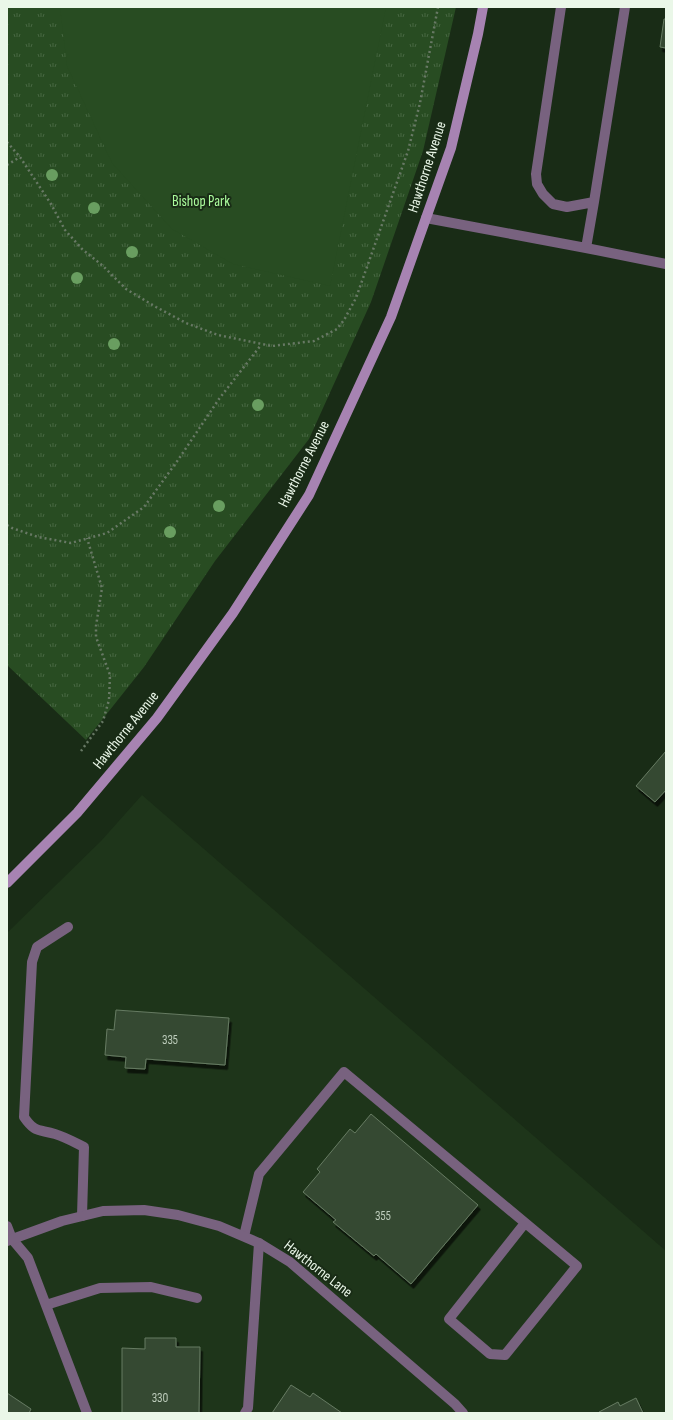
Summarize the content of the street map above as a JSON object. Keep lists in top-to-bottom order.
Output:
{
  "streets": {
    "main road": ["Hawthorne Avenue"],
    "street": ["Hawthorne Lane"]
  },
  "parks": ["Bishop Park"],
  "house_numbers": ["335", "355", "330"]
}
